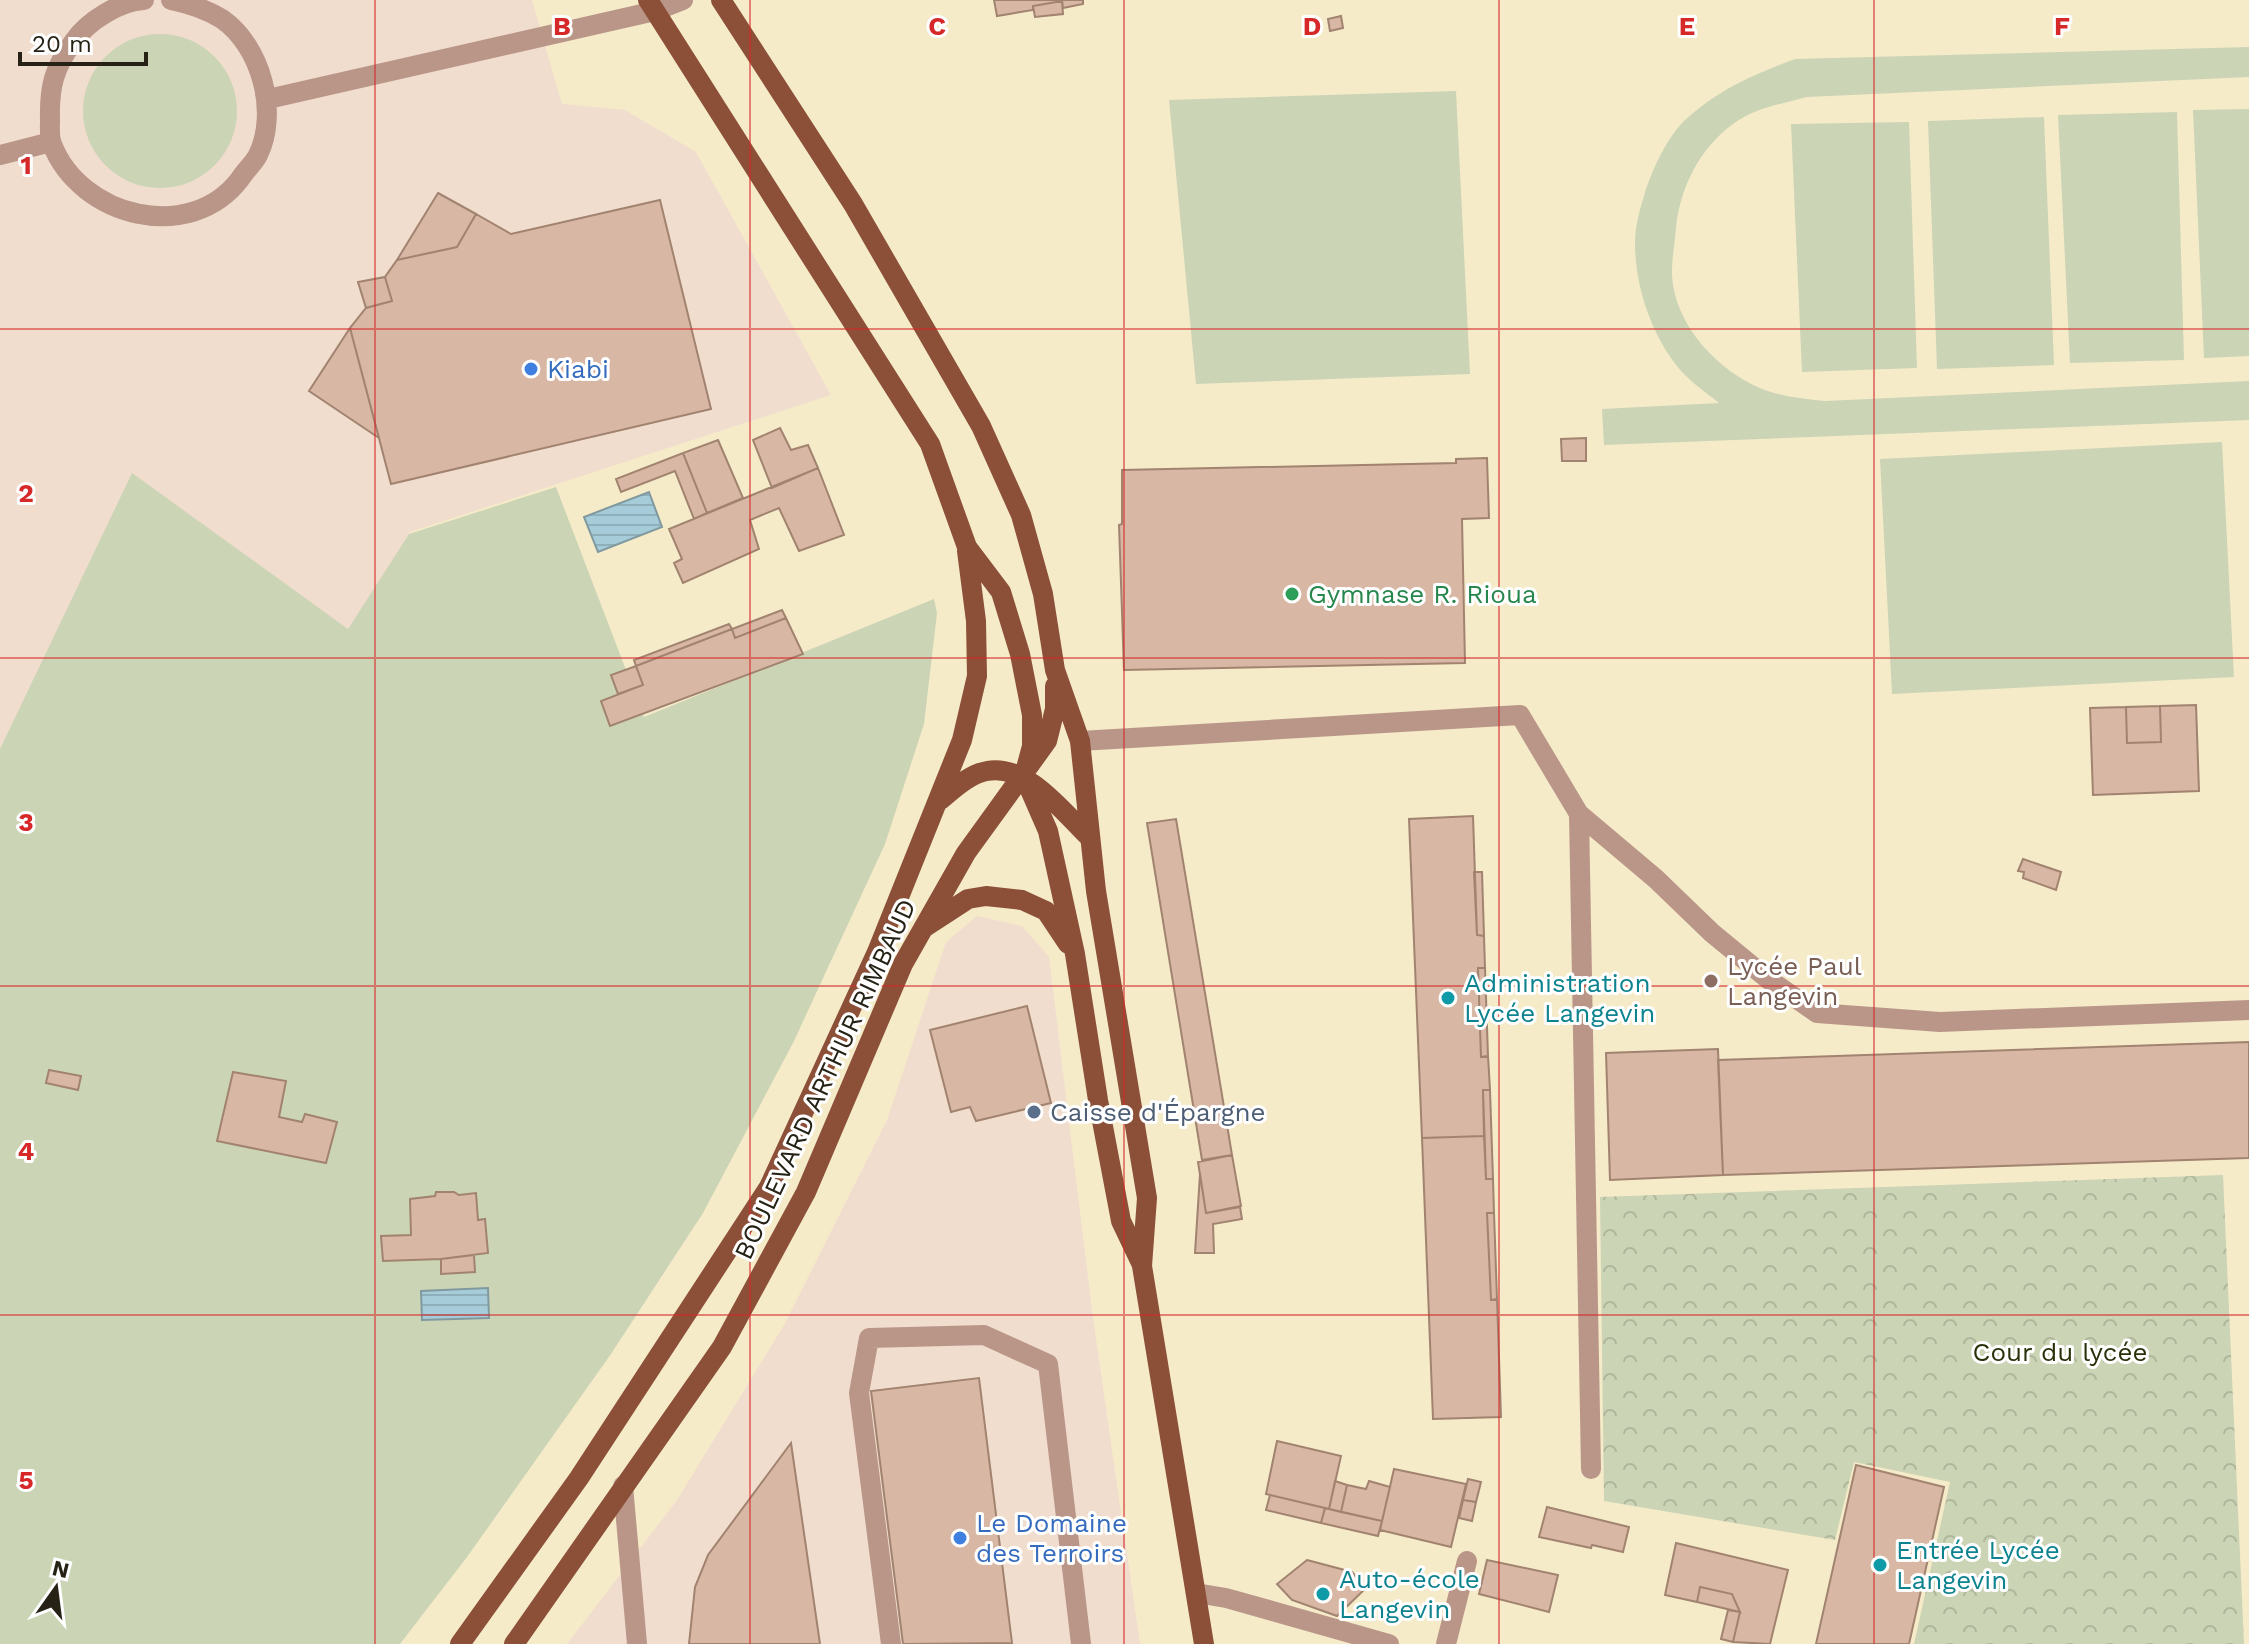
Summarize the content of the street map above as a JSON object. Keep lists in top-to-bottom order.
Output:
{
  "streets": {
    "main road": ["BOULEVARD ARTHUR RIMBAUD"]
  },
  "parks": ["Cour du lycée"],
  "places": [
    "Kiabi",
    "Gymnase R. Rioua",
    "Lycée Paul Langevin",
    "Administration Lycée Langevin",
    "Caisse d'Épargne",
    "Le Domaine des Terroirs",
    "Entrée Lycée Langevin",
    "Auto-école Langevin"
  ],
  "scale_bar": "20 m",
  "north": "top",
  "grid": {
    "columns": [
      "B",
      "C",
      "D",
      "E",
      "F"
    ],
    "rows": [
      "1",
      "2",
      "3",
      "4",
      "5"
    ]
  }
}
